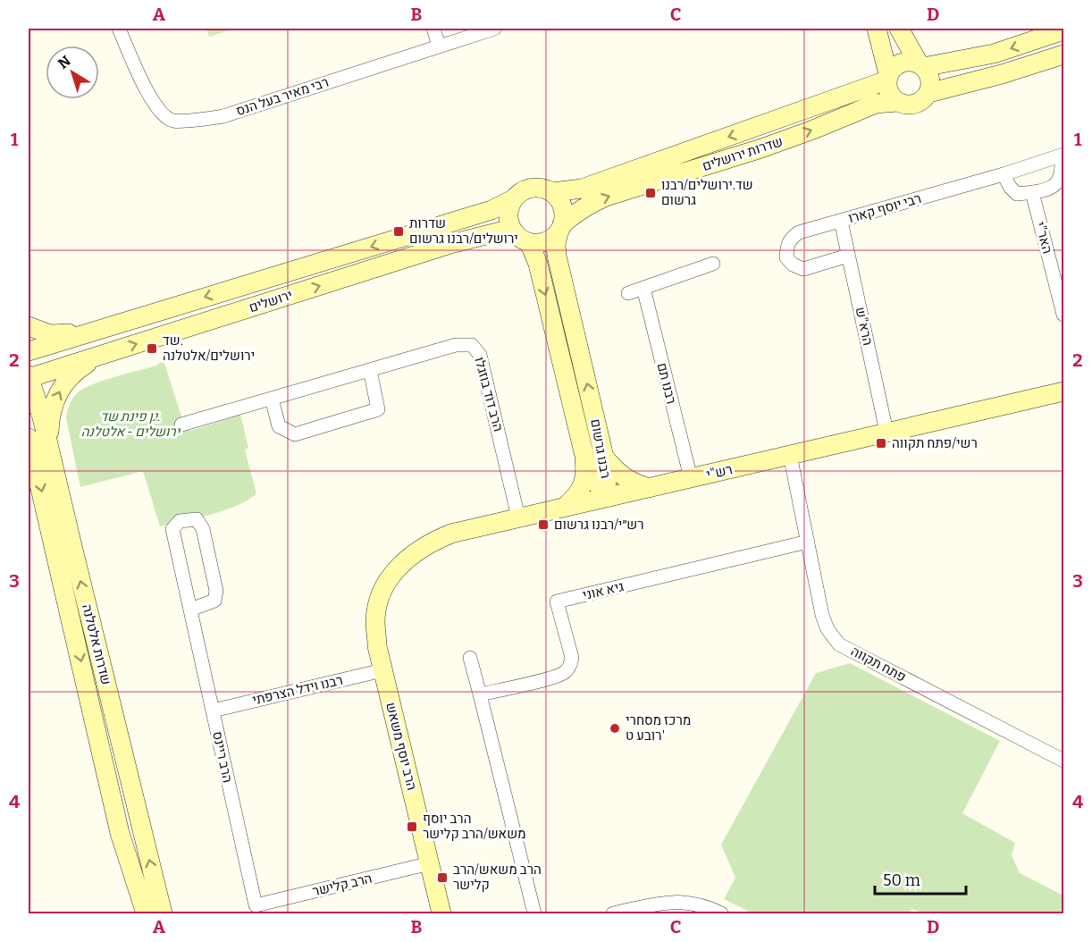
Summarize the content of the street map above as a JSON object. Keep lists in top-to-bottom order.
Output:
{
  "streets": {
    "main road": [
      "שדרות ירושלים",
      "ירושלים",
      "רבנו גרשום",
      "רש\"י",
      "שדרות אלטלנה",
      "הרב יוסף משאש"
    ],
    "street": [
      "רבי מאיר בעל הנס",
      "רבי יוסף קארו",
      "האר\"י",
      "הרא\"ש",
      "רבנו תם",
      "הרב דוד בוזגלו",
      "גיא אוני",
      "פתח תקווה",
      "רבנו וידל הצרפתי",
      "הרב ריינס",
      "הרב קלישר"
    ]
  },
  "crossings": [
    ["שדרות ירושלים", "ירושלים"],
    ["שדרות ירושלים", "רבנו גרשום"],
    ["רבי יוסף קארו", "הרא\"ש"],
    ["ירושלים", "רבנו גרשום"],
    ["ירושלים", "שדרות אלטלנה"],
    ["הרא\"ש", "רש\"י"],
    ["רבנו תם", "רש\"י"],
    ["הרב דוד בוזגלו", "רש\"י"],
    ["רבנו גרשום", "רש\"י"],
    ["רש\"י", "פתח תקווה"],
    ["רש\"י", "הרב יוסף משאש"],
    ["גיא אוני", "פתח תקווה"],
    ["רבנו וידל הצרפתי", "הרב יוסף משאש"],
    ["רבנו וידל הצרפתי", "הרב ריינס"],
    ["הרב יוסף משאש", "הרב קלישר"],
    ["הרב ריינס", "הרב קלישר"]
  ],
  "parks": ["גן פינת שד. ירושלים - אלטלנה"],
  "places": {
    "transit": [
      "שד.ירושלים/רבנו גרשום",
      "שדרות ירושלים/רבנו גרשום",
      "שד. ירושלים/אלטלנה",
      "רשי/פתח תקווה",
      "רש״י/רבנו גרשום",
      "הרב יוסף משאש/הרב קלישר",
      "הרב משאש/הרב קלישר"
    ],
    "other": ["מרכז מסחרי רובע ט'"]
  },
  "scale_bar": "50 m",
  "north": "top left",
  "grid": {
    "columns": [
      "A",
      "B",
      "C",
      "D"
    ],
    "rows": [
      "1",
      "2",
      "3",
      "4"
    ]
  }
}
